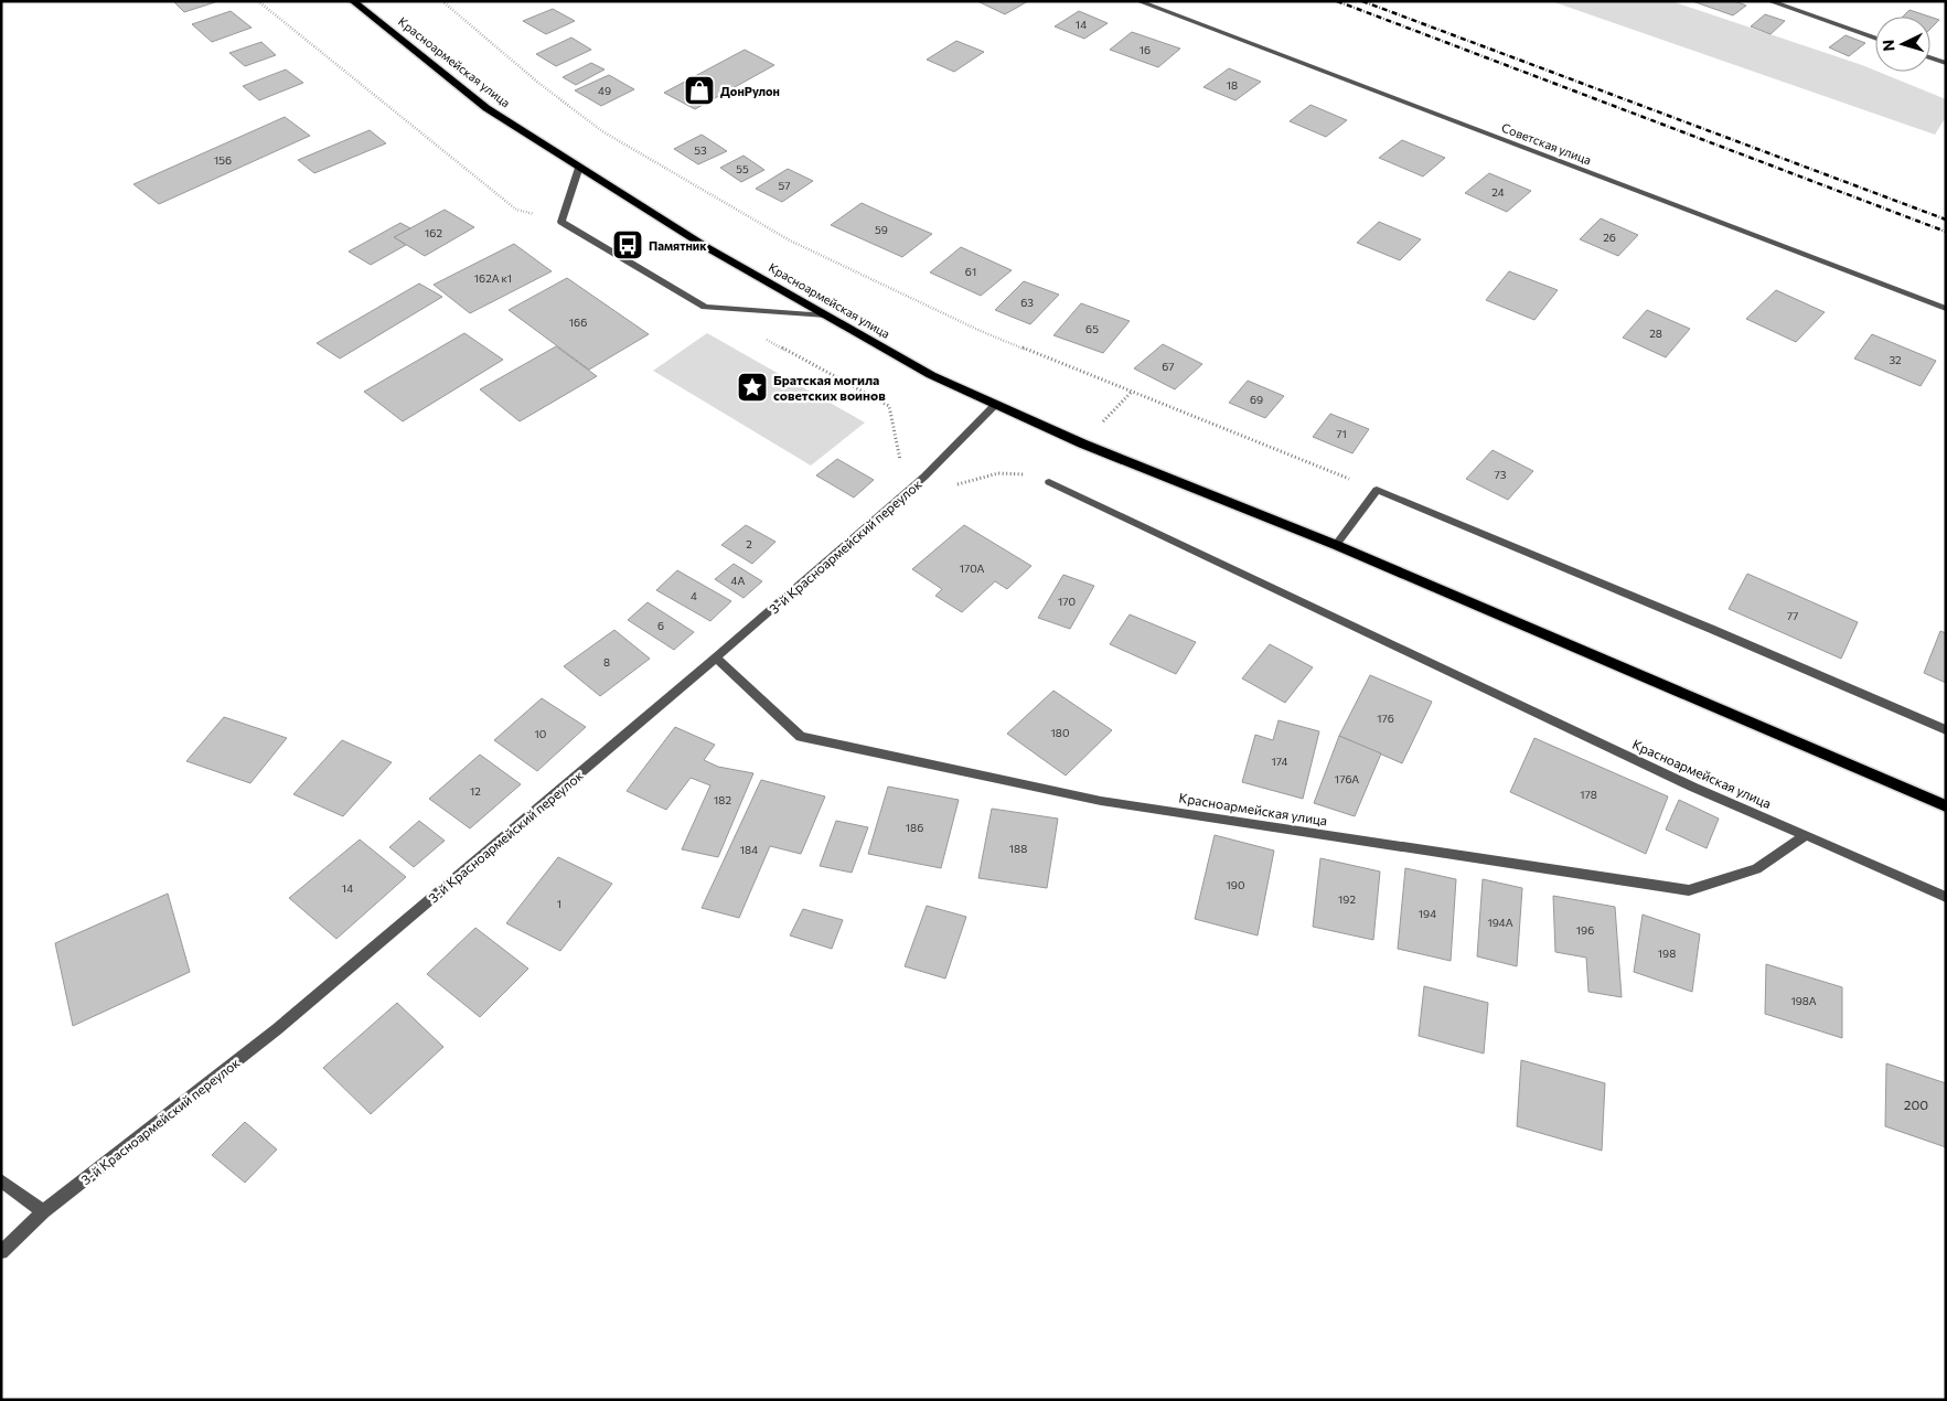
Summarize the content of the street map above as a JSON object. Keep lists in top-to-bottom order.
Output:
{
  "streets": {
    "main road": ["Красноармейская улица"],
    "street": ["Советская улица", "3-й Красноармейский переулок"]
  },
  "crossings": [
    ["Красноармейская улица", "3-й Красноармейский переулок"]
  ],
  "places": {
    "shop": ["ДонРулон"],
    "bus stop": ["Памятник"],
    "place": ["Братская могила советских воинов"]
  },
  "house_numbers": [
    "14",
    "16",
    "18",
    "49",
    "53",
    "156",
    "55",
    "57",
    "24",
    "59",
    "162",
    "26",
    "61",
    "162А к1",
    "63",
    "166",
    "65",
    "28",
    "32",
    "67",
    "69",
    "71",
    "73",
    "2",
    "170А",
    "4А",
    "4",
    "170",
    "77",
    "6",
    "8",
    "176",
    "180",
    "10",
    "174",
    "176А",
    "12",
    "178",
    "182",
    "186",
    "188",
    "184",
    "190",
    "14",
    "192",
    "1",
    "194",
    "194А",
    "196",
    "198",
    "198А",
    "200"
  ],
  "north": "left"
}
